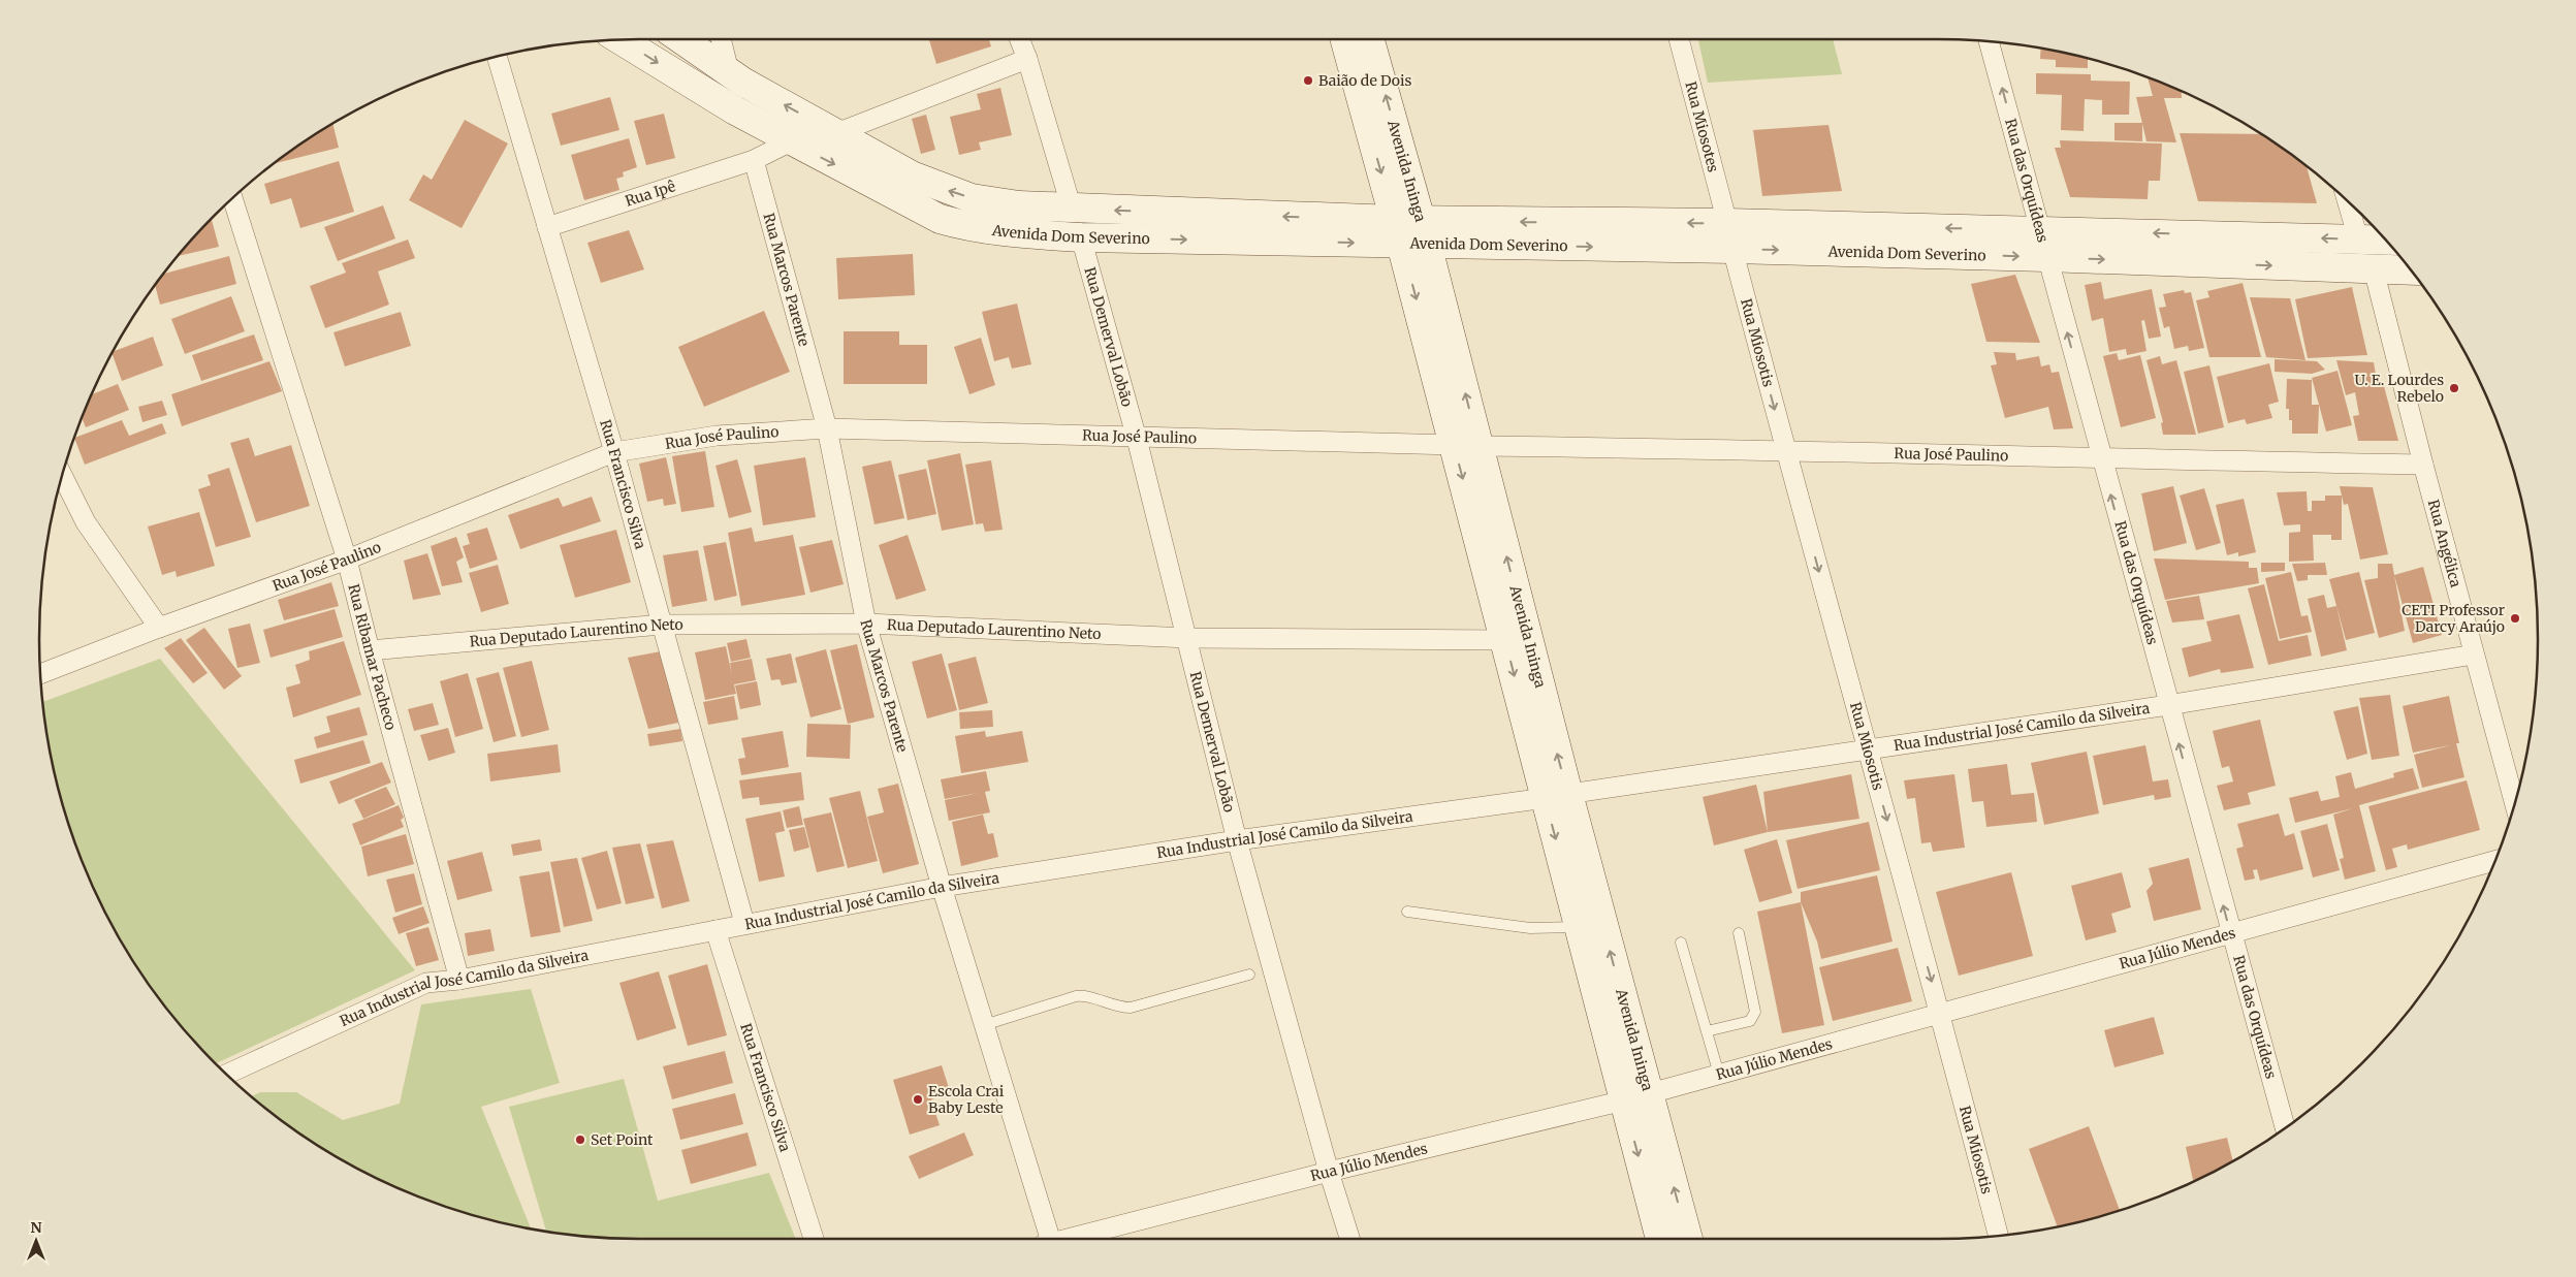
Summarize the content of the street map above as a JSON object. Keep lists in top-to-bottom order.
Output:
{
  "streets": {
    "main road": ["Avenida Ininga", "Avenida Dom Severino"],
    "street": [
      "Rua Miosotes",
      "Rua das Orquídeas",
      "Rua Ipê",
      "Rua Marcos Parente",
      "Rua Demerval Lobão",
      "Rua Miosotis",
      "Rua José Paulino",
      "Rua Francisco Silva",
      "Rua Angélica",
      "Rua Deputado Laurentino Neto",
      "Rua Ribamar Pacheco",
      "Rua Industrial José Camilo da Silveira",
      "Rua Júlio Mendes"
    ]
  },
  "crossings": [
    ["Rua Miosotes", "Avenida Dom Severino"],
    ["Rua Miosotes", "Rua Miosotis"],
    ["Avenida Ininga", "Avenida Dom Severino"],
    ["Avenida Ininga", "Rua José Paulino"],
    ["Avenida Ininga", "Rua Deputado Laurentino Neto"],
    ["Avenida Ininga", "Rua Industrial José Camilo da Silveira"],
    ["Avenida Ininga", "Rua Júlio Mendes"],
    ["Rua das Orquídeas", "Avenida Dom Severino"],
    ["Rua das Orquídeas", "Rua José Paulino"],
    ["Rua das Orquídeas", "Rua Industrial José Camilo da Silveira"],
    ["Rua das Orquídeas", "Rua Júlio Mendes"],
    ["Rua Ipê", "Rua Marcos Parente"],
    ["Rua Ipê", "Rua Francisco Silva"],
    ["Avenida Dom Severino", "Rua Demerval Lobão"],
    ["Avenida Dom Severino", "Rua Miosotis"],
    ["Avenida Dom Severino", "Rua Angélica"],
    ["Rua Marcos Parente", "Rua José Paulino"],
    ["Rua Marcos Parente", "Rua Deputado Laurentino Neto"],
    ["Rua Marcos Parente", "Rua Industrial José Camilo da Silveira"],
    ["Rua Demerval Lobão", "Rua José Paulino"],
    ["Rua Demerval Lobão", "Rua Deputado Laurentino Neto"],
    ["Rua Demerval Lobão", "Rua Industrial José Camilo da Silveira"],
    ["Rua Demerval Lobão", "Rua Júlio Mendes"],
    ["Rua Miosotis", "Rua José Paulino"],
    ["Rua Miosotis", "Rua Industrial José Camilo da Silveira"],
    ["Rua Miosotis", "Rua Júlio Mendes"],
    ["Rua José Paulino", "Rua Francisco Silva"],
    ["Rua José Paulino", "Rua Angélica"],
    ["Rua José Paulino", "Rua Ribamar Pacheco"],
    ["Rua Francisco Silva", "Rua Deputado Laurentino Neto"],
    ["Rua Francisco Silva", "Rua Industrial José Camilo da Silveira"],
    ["Rua Angélica", "Rua Industrial José Camilo da Silveira"],
    ["Rua Deputado Laurentino Neto", "Rua Ribamar Pacheco"],
    ["Rua Ribamar Pacheco", "Rua Industrial José Camilo da Silveira"]
  ],
  "one_way": ["Rua das Orquídeas", "Rua Miosotis"],
  "places": [
    "Baião de Dois",
    "U. E. Lourdes Rebelo",
    "CETI Professor Darcy Araújo",
    "Escola Crai Baby Leste",
    "Set Point"
  ],
  "north": "top"
}
